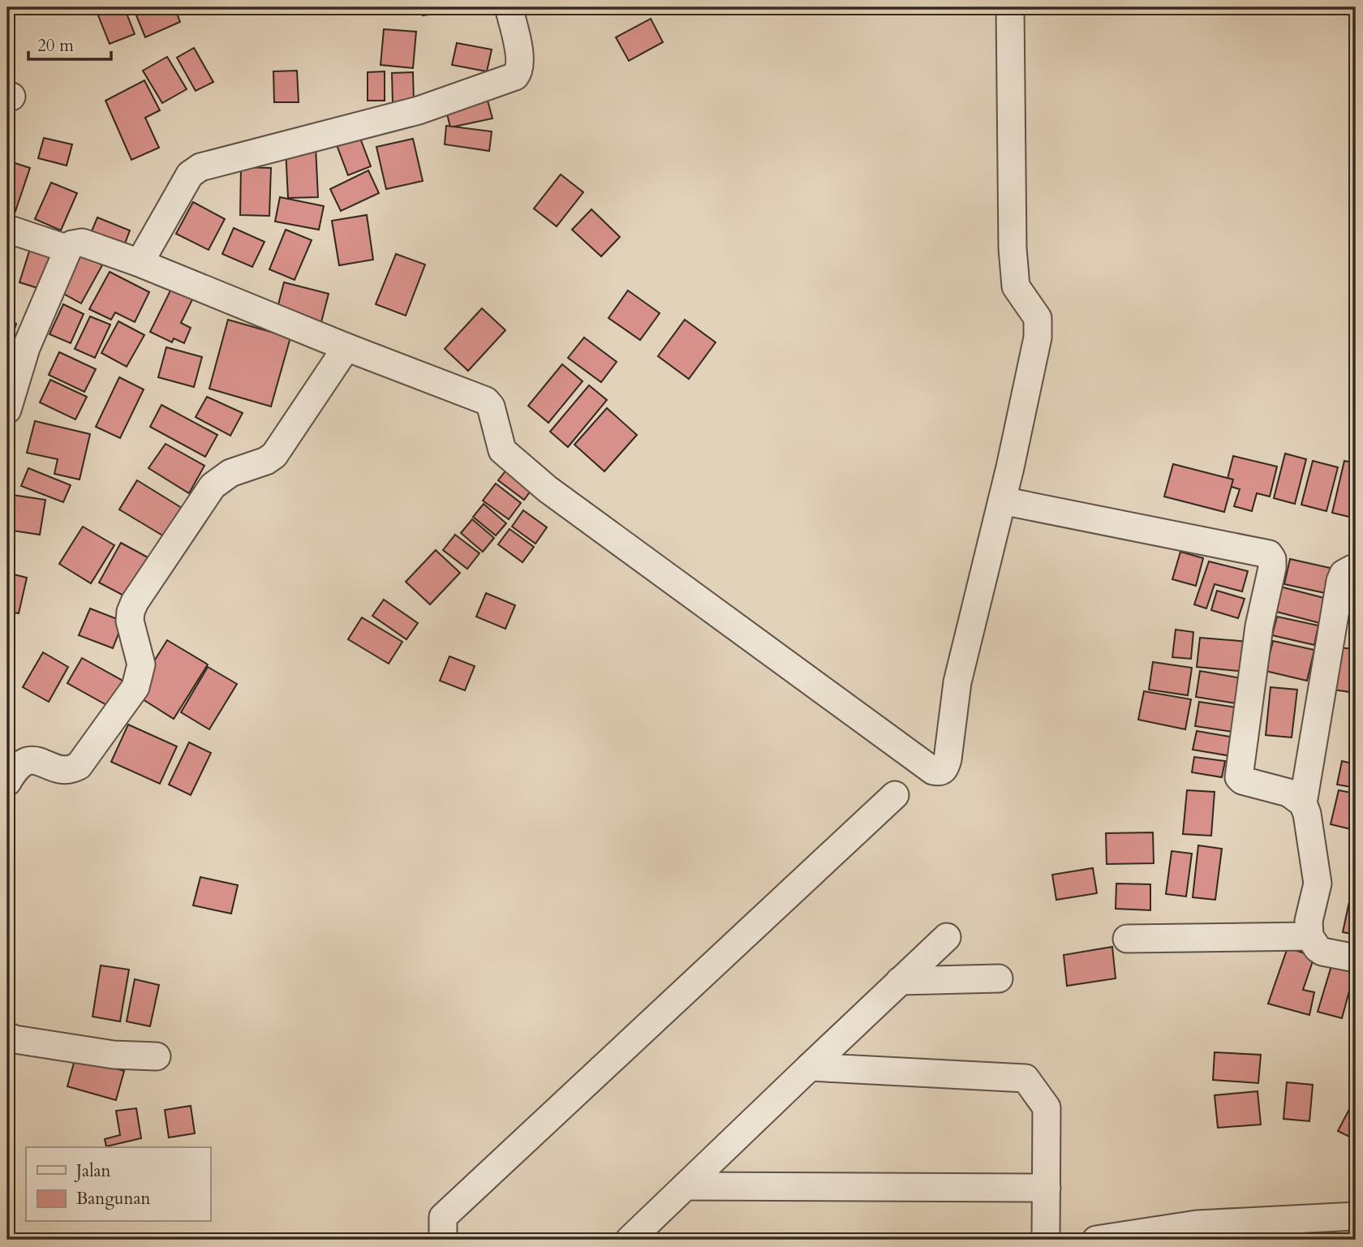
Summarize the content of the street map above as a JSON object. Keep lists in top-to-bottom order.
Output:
{
  "legend": ["Jalan", "Bangunan"],
  "scale_bar": "20 m"
}
